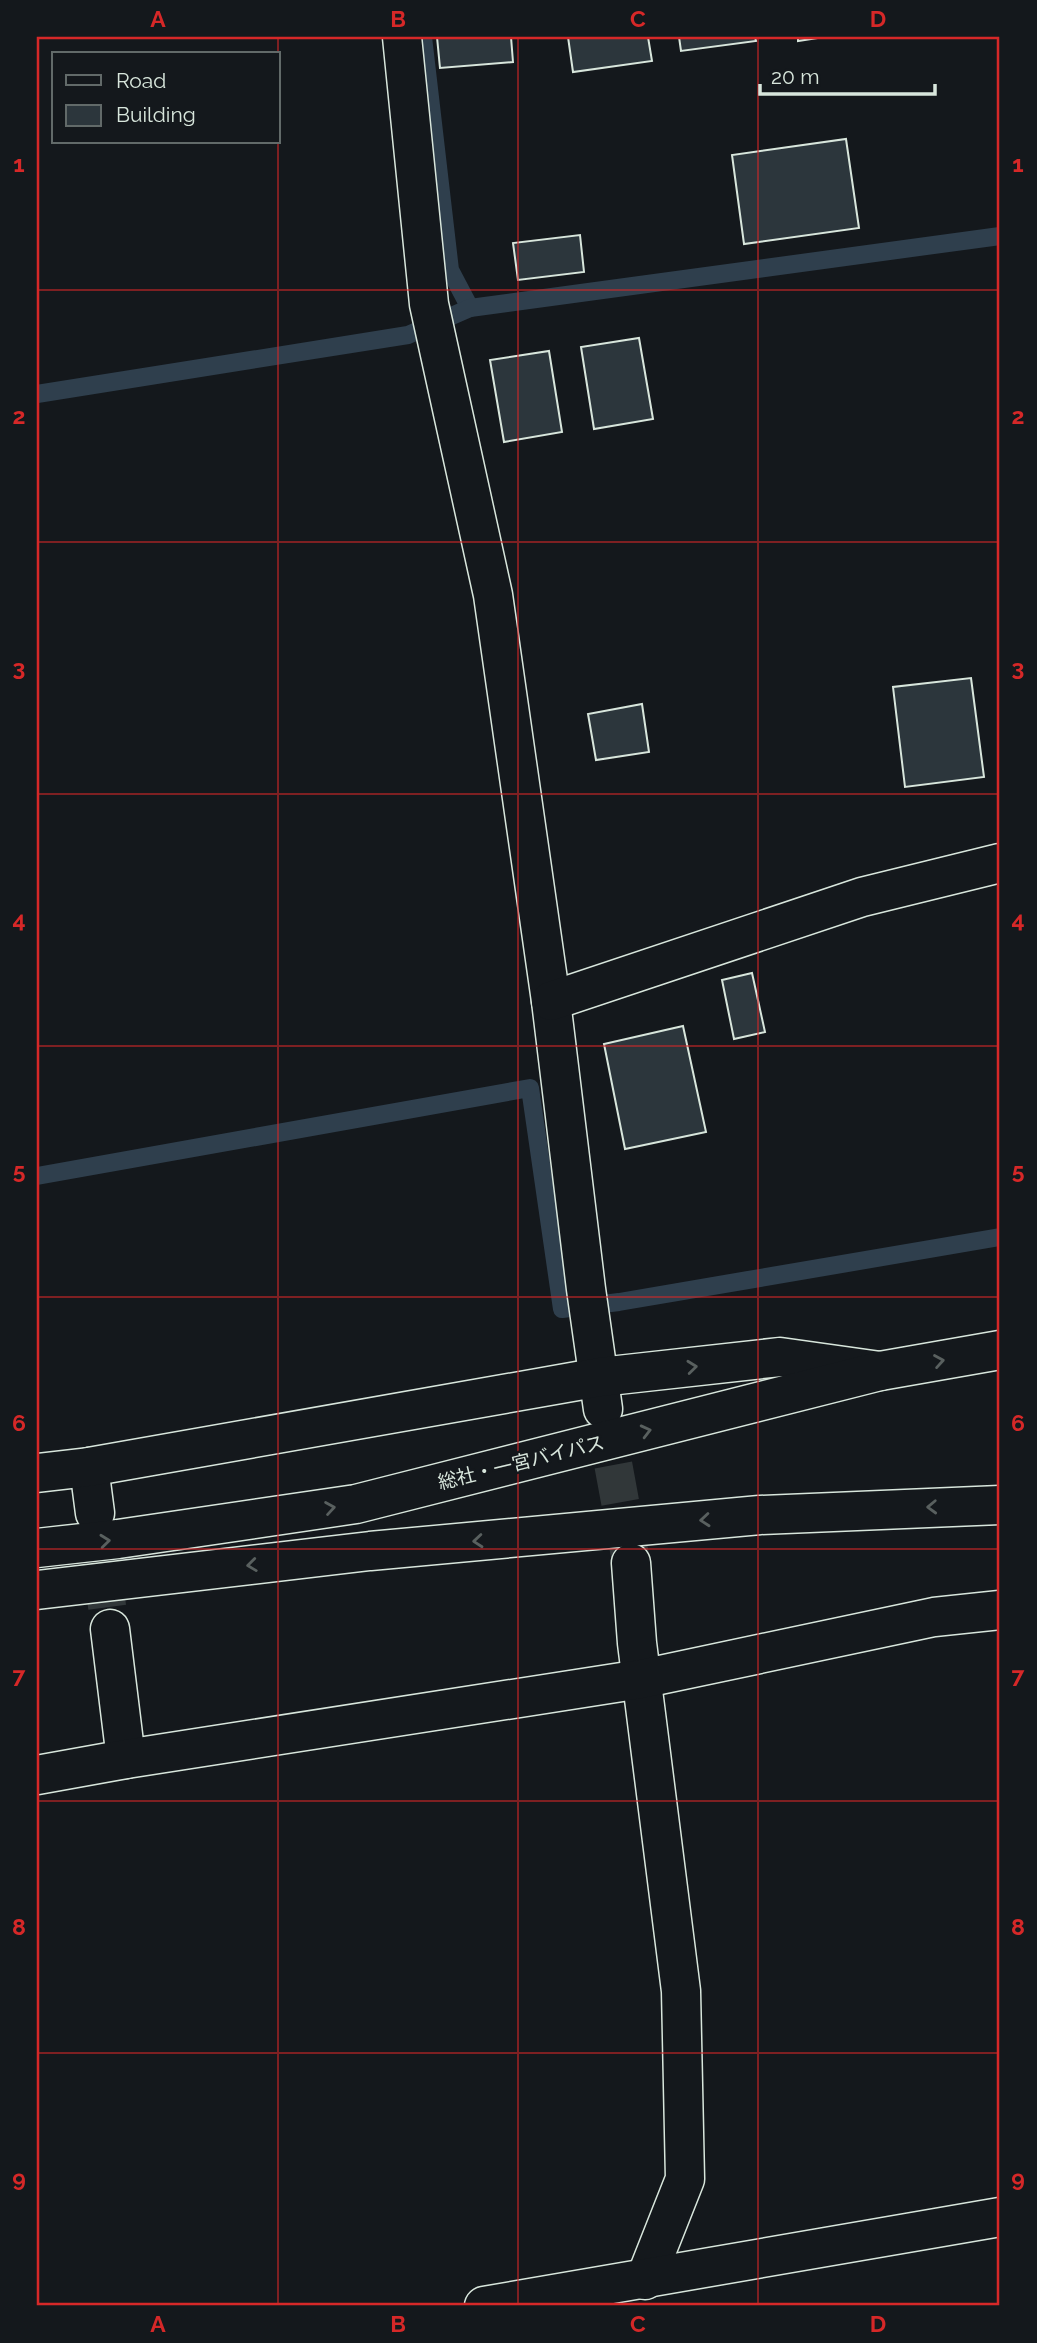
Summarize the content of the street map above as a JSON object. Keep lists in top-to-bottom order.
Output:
{
  "streets": {
    "main road": ["総社・一宮バイパス"]
  },
  "legend": ["Road", "Building"],
  "scale_bar": "20 m",
  "grid": {
    "columns": [
      "A",
      "B",
      "C",
      "D"
    ],
    "rows": [
      "1",
      "2",
      "3",
      "4",
      "5",
      "6",
      "7",
      "8",
      "9"
    ]
  }
}
